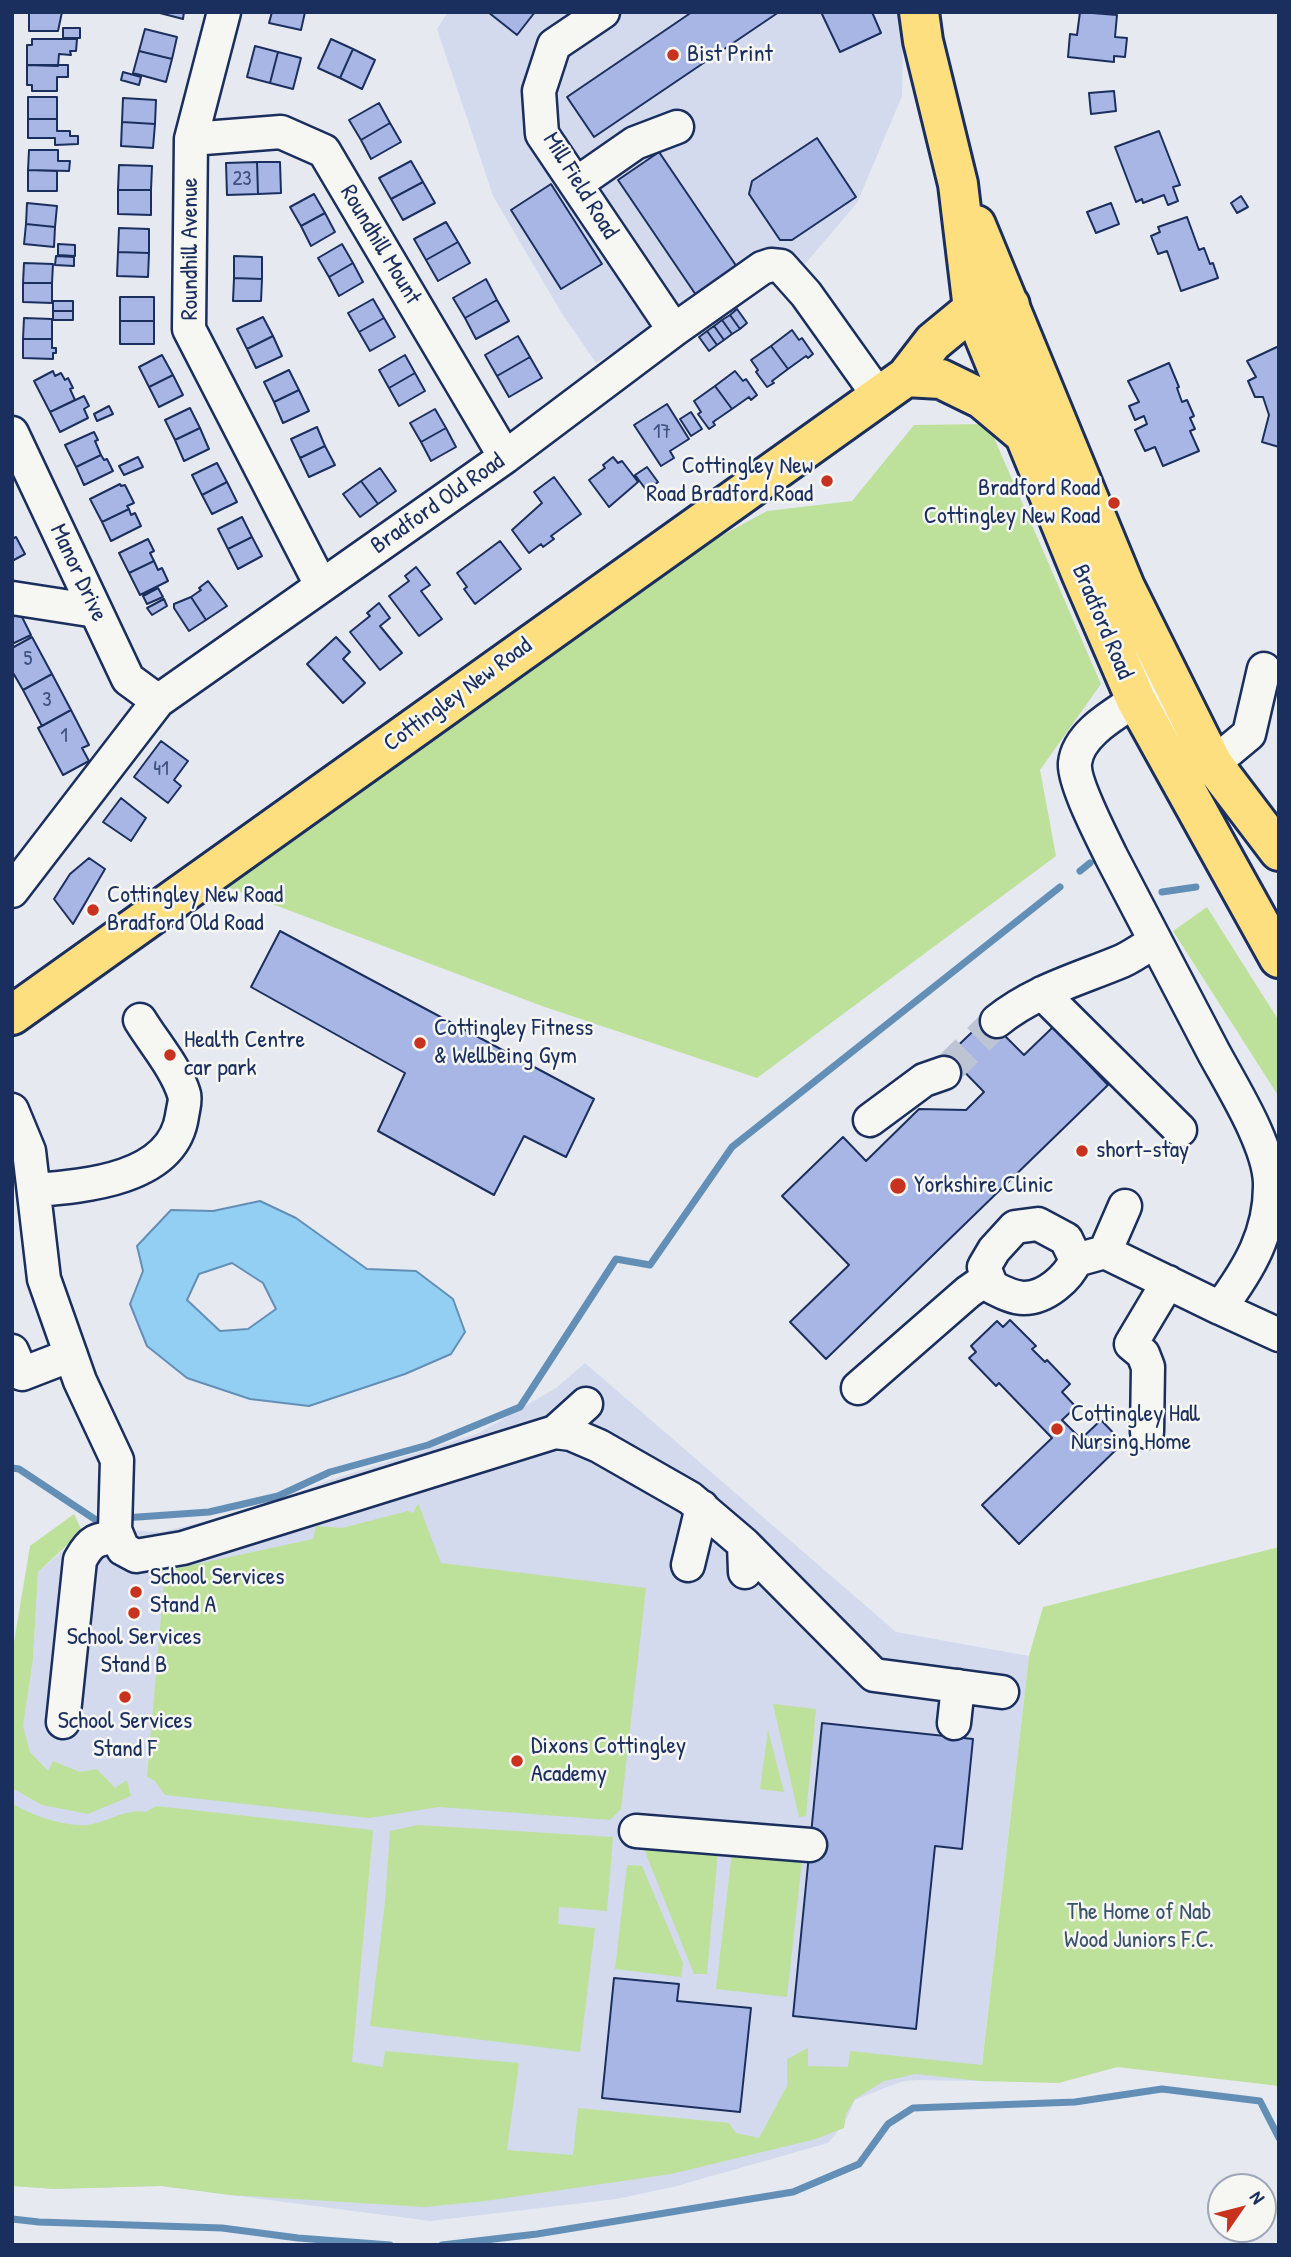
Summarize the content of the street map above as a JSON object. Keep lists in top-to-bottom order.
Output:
{
  "streets": {
    "main road": ["Bradford Road", "Cottingley New Road"],
    "street": [
      "Mill Field Road",
      "Roundhill Mount",
      "Roundhill Avenue",
      "Bradford Old Road",
      "Manor Drive"
    ]
  },
  "crossings": [
    ["Mill Field Road", "Bradford Old Road"],
    ["Roundhill Mount", "Roundhill Avenue"],
    ["Roundhill Mount", "Bradford Old Road"],
    ["Roundhill Avenue", "Bradford Old Road"],
    ["Bradford Old Road", "Manor Drive"],
    ["Bradford Old Road", "Cottingley New Road"],
    ["Bradford Road", "Cottingley New Road"]
  ],
  "parks": ["The Home of Nab Wood Juniors F.C."],
  "places": [
    "Bist Print",
    "Cottingley New Road Bradford Road",
    "Bradford Road Cottingley New Road",
    "Cottingley New Road Bradford Old Road",
    "Cottingley Fitness & Wellbeing Gym",
    "Health Centre car park",
    "short-stay",
    "Yorkshire Clinic",
    "Cottingley Hall Nursing Home",
    "School Services Stand A",
    "School Services Stand B",
    "School Services Stand F",
    "Dixons Cottingley Academy"
  ],
  "house_numbers": [
    "23",
    "17",
    "5",
    "3",
    "1",
    "41"
  ],
  "north": "top right"
}
